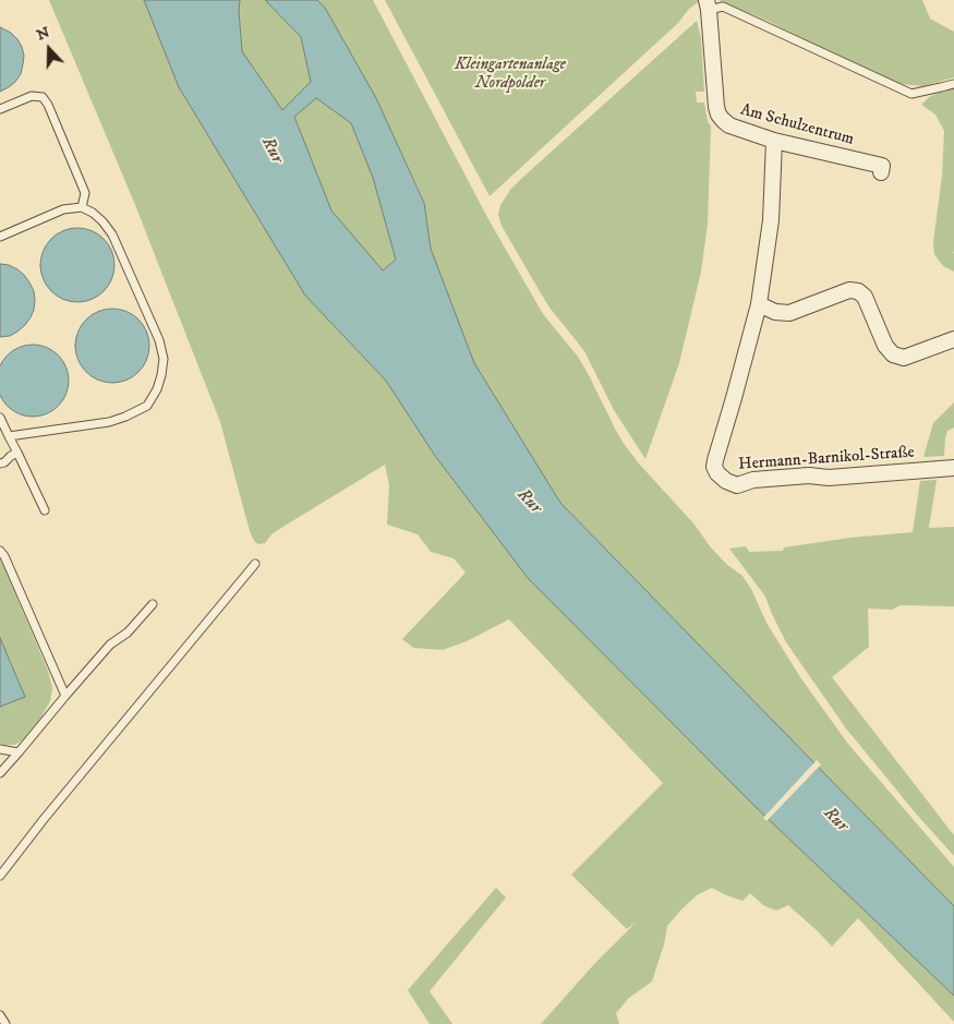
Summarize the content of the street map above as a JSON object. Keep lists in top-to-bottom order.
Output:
{
  "streets": {
    "street": ["Am Schulzentrum", "Hermann-Barnikol-Straße"]
  },
  "crossings": [
    ["Am Schulzentrum", "Hermann-Barnikol-Straße"]
  ],
  "water": ["Rur"],
  "parks": ["Kleingartenanlage Nordpolder"],
  "north": "top"
}
